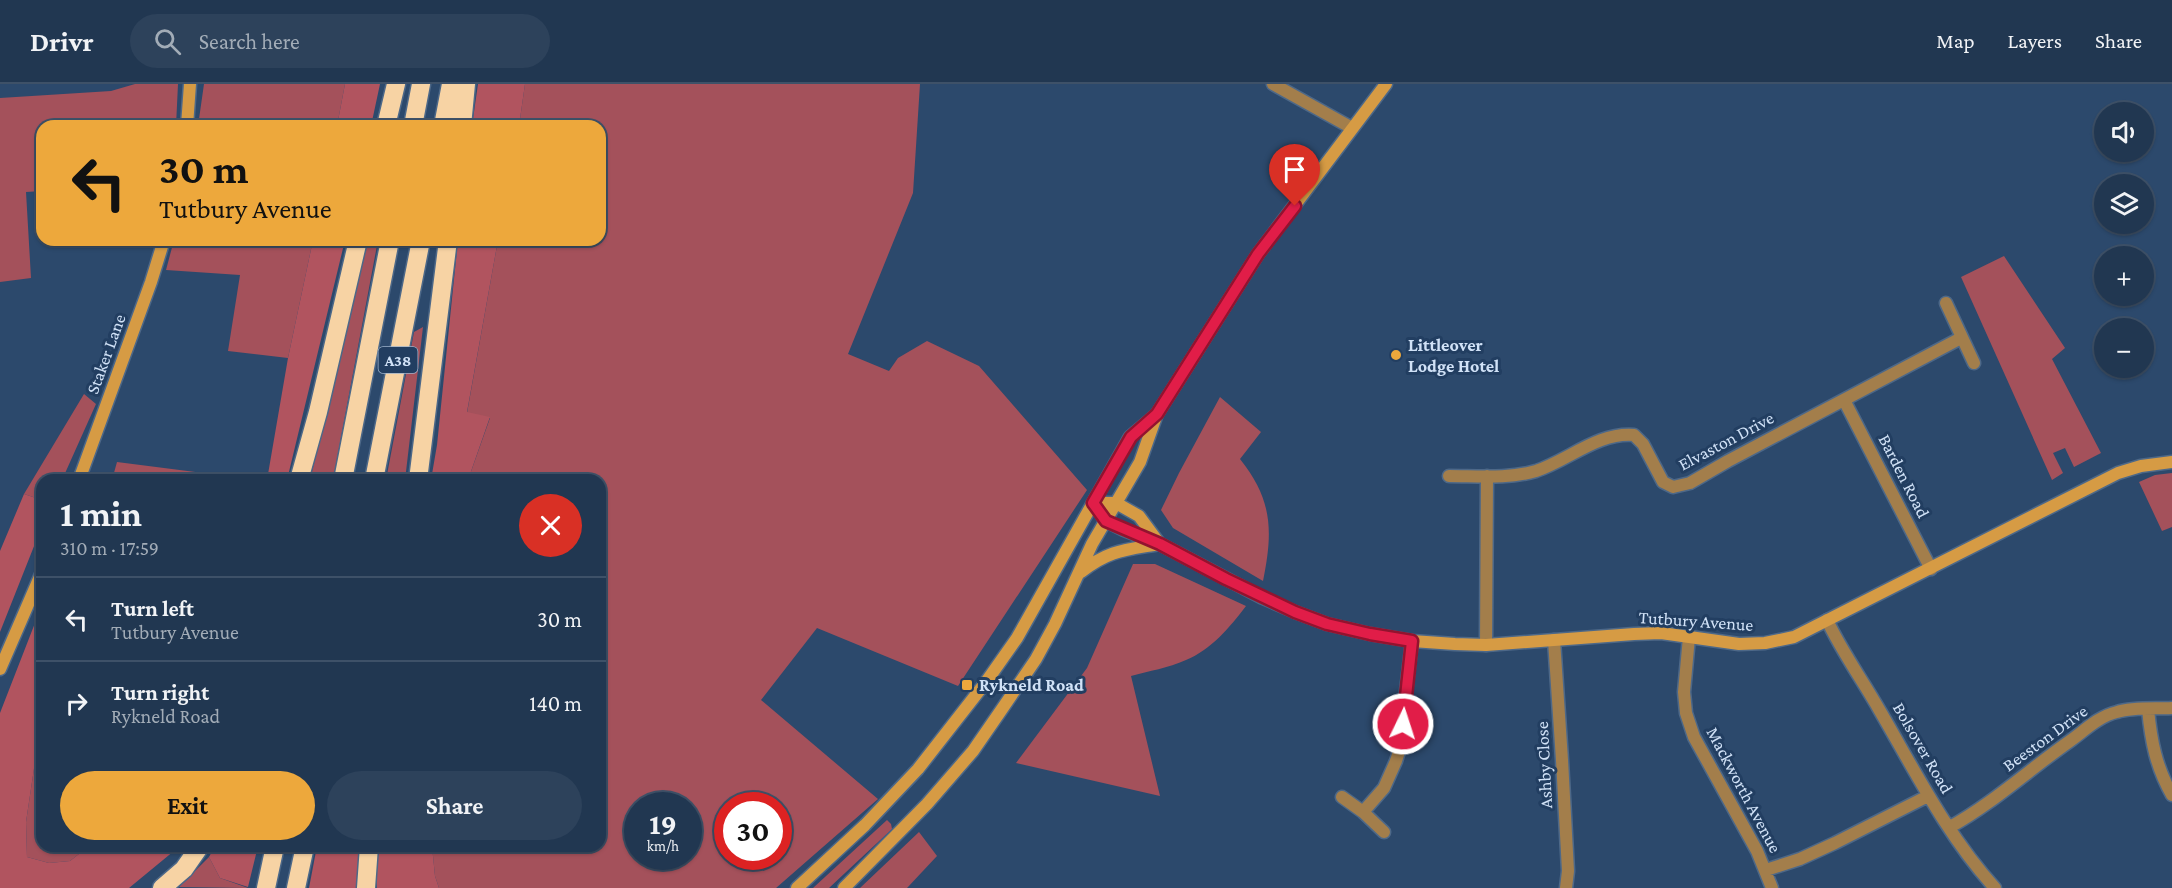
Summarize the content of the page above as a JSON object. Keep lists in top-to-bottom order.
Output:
{
  "streets": {
    "highway": ["A38"],
    "street": [
      "Staker Lane",
      "Elvaston Drive",
      "Barden Road",
      "Tutbury Avenue",
      "Beeston Drive",
      "Bolsover Road",
      "Ashby Close",
      "Mackworth Avenue"
    ]
  },
  "crossings": [
    ["Elvaston Drive", "Barden Road"],
    ["Barden Road", "Tutbury Avenue"],
    ["Tutbury Avenue", "Bolsover Road"],
    ["Tutbury Avenue", "Ashby Close"],
    ["Tutbury Avenue", "Mackworth Avenue"],
    ["Beeston Drive", "Bolsover Road"]
  ],
  "places": {
    "other": ["Littleover Lodge Hotel"],
    "transit": ["Rykneld Road"]
  },
  "page": {
    "header": "Drivr",
    "search": "Search here",
    "nav": ["Map", "Layers", "Share"],
    "map_buttons": ["+", "−"],
    "turn": ["30 m", "Tutbury Avenue"],
    "heading": ["1 min", "310 m · 17:59"],
    "list": [
      {
        "name": "Turn left",
        "note": "Tutbury Avenue",
        "value": "30 m"
      },
      {
        "name": "Turn right",
        "note": "Rykneld Road",
        "value": "140 m"
      }
    ],
    "buttons": ["Exit", "Share"],
    "speed": "19 km/h",
    "limit": "30"
  }
}
